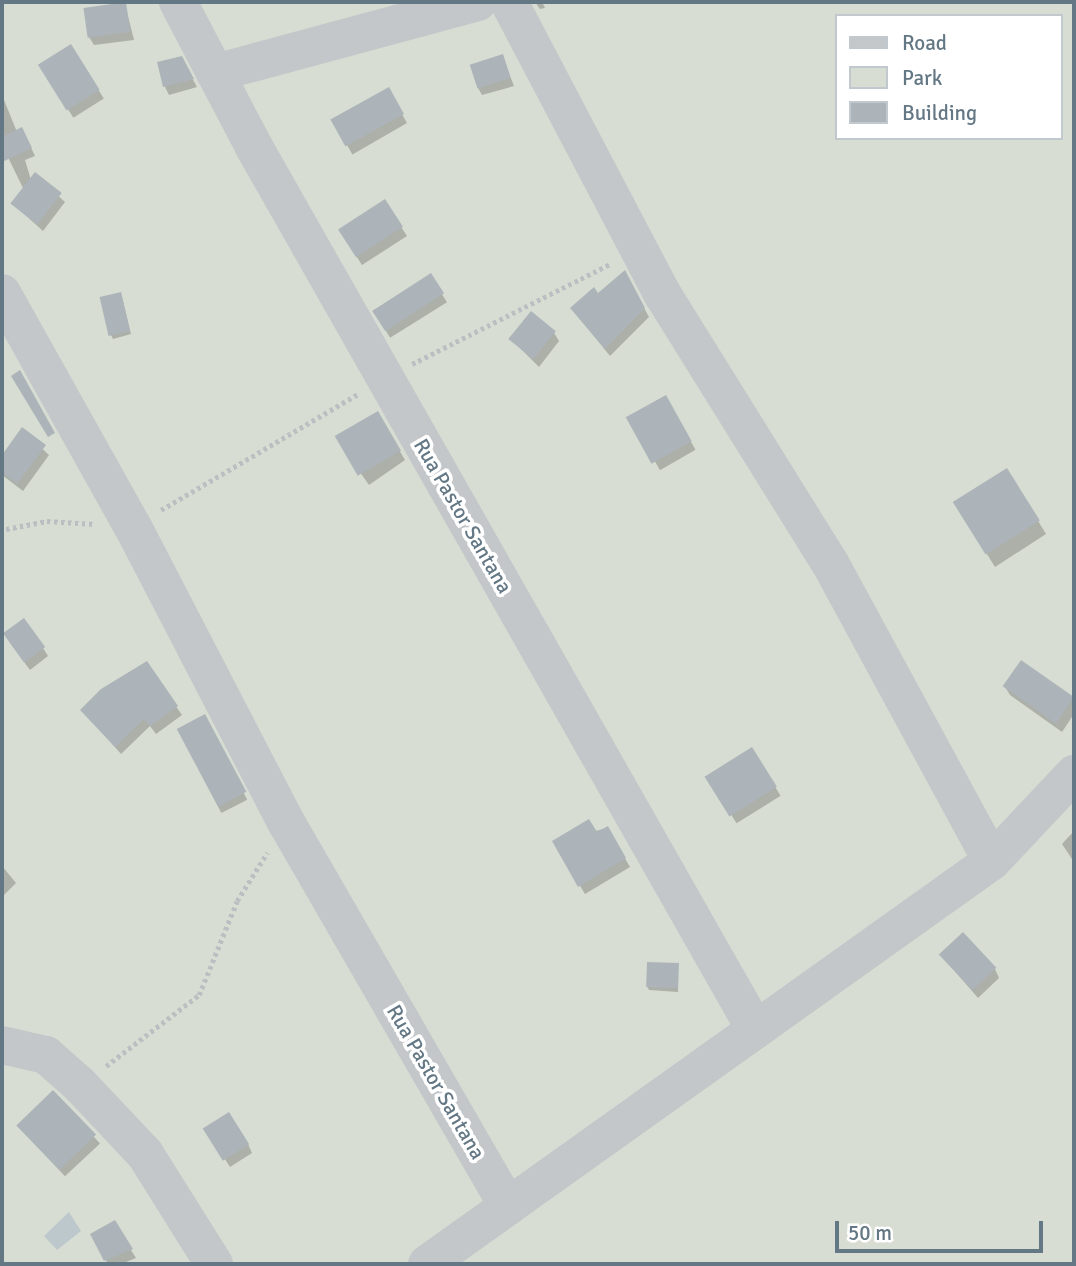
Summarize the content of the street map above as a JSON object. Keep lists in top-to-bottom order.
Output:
{
  "streets": {
    "street": ["Rua Pastor Santana"]
  },
  "legend": ["Road", "Park", "Building"],
  "scale_bar": "50 m"
}
